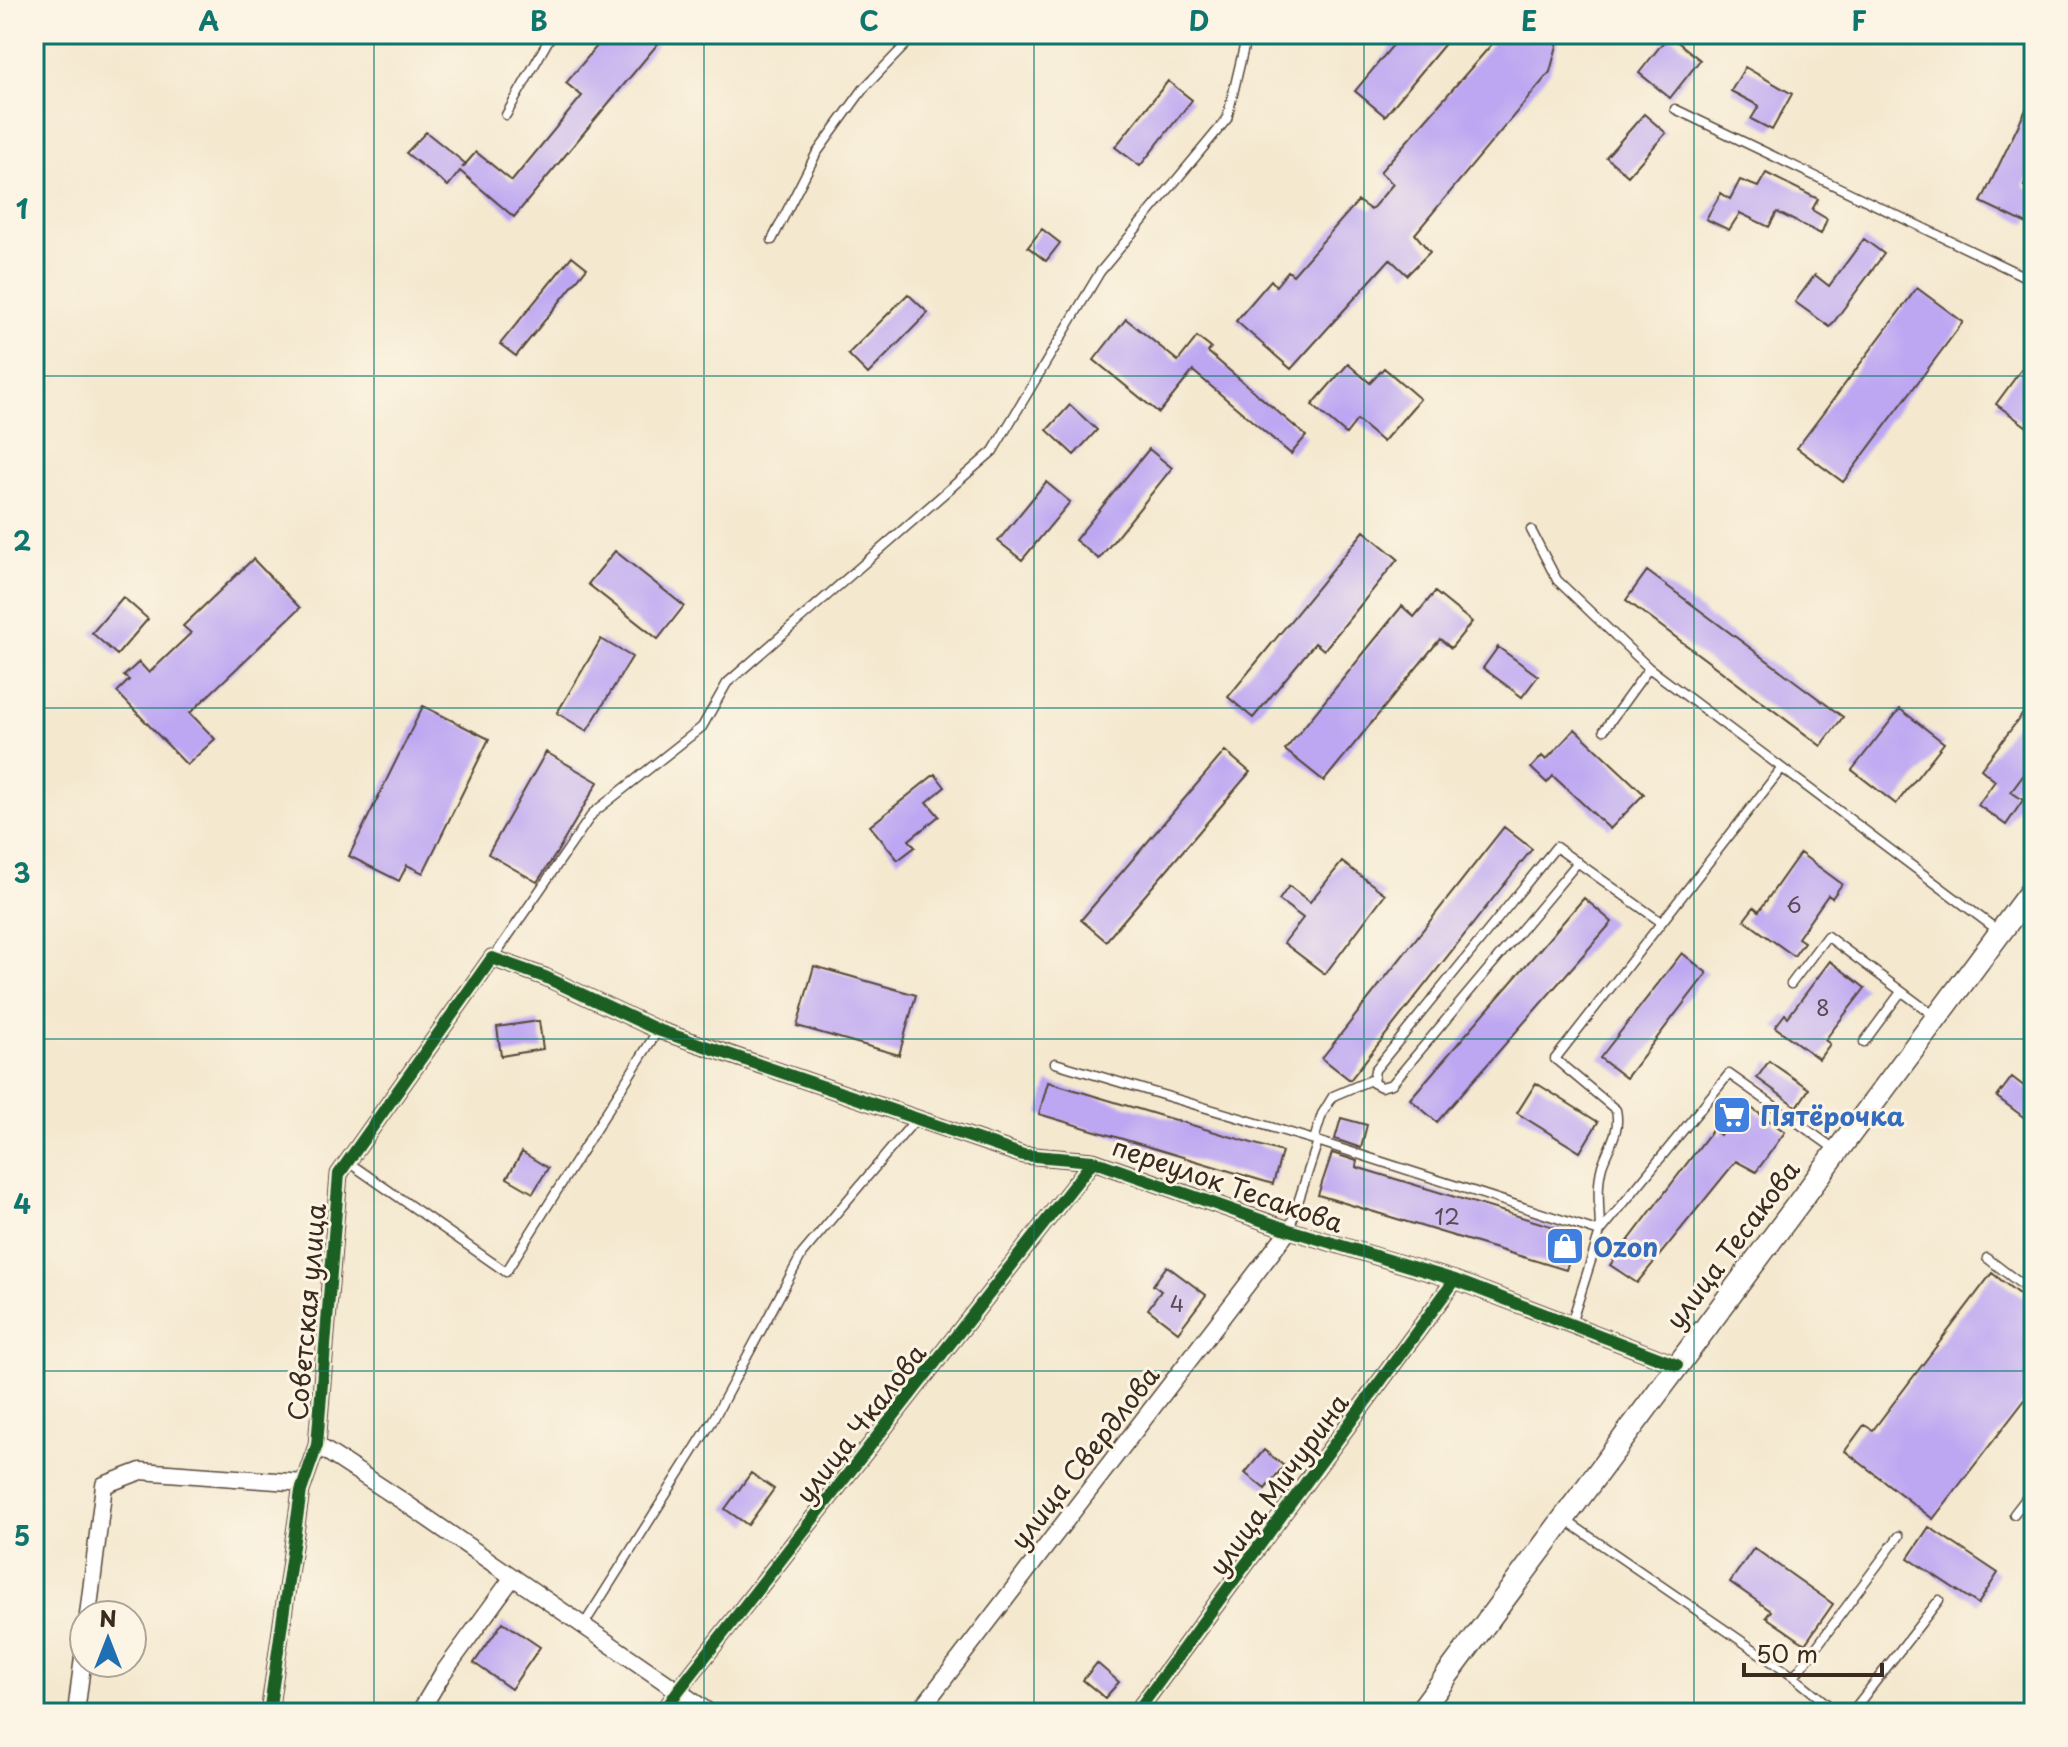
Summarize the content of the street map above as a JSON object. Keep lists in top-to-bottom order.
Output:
{
  "streets": {
    "main road": ["улица Тесакова"],
    "street": [
      "переулок Тесакова",
      "Советская улица",
      "улица Чкалова",
      "улица Свердлова",
      "улица Мичурина"
    ]
  },
  "crossings": [
    ["переулок Тесакова", "улица Тесакова"],
    ["переулок Тесакова", "Советская улица"],
    ["переулок Тесакова", "улица Чкалова"],
    ["переулок Тесакова", "улица Свердлова"],
    ["переулок Тесакова", "улица Мичурина"]
  ],
  "places": {
    "supermarket": ["Пятёрочка"],
    "shop": ["Ozon"]
  },
  "house_numbers": [
    "6",
    "8",
    "12",
    "4"
  ],
  "scale_bar": "50 m",
  "north": "top",
  "grid": {
    "columns": [
      "A",
      "B",
      "C",
      "D",
      "E",
      "F"
    ],
    "rows": [
      "1",
      "2",
      "3",
      "4",
      "5"
    ]
  }
}
